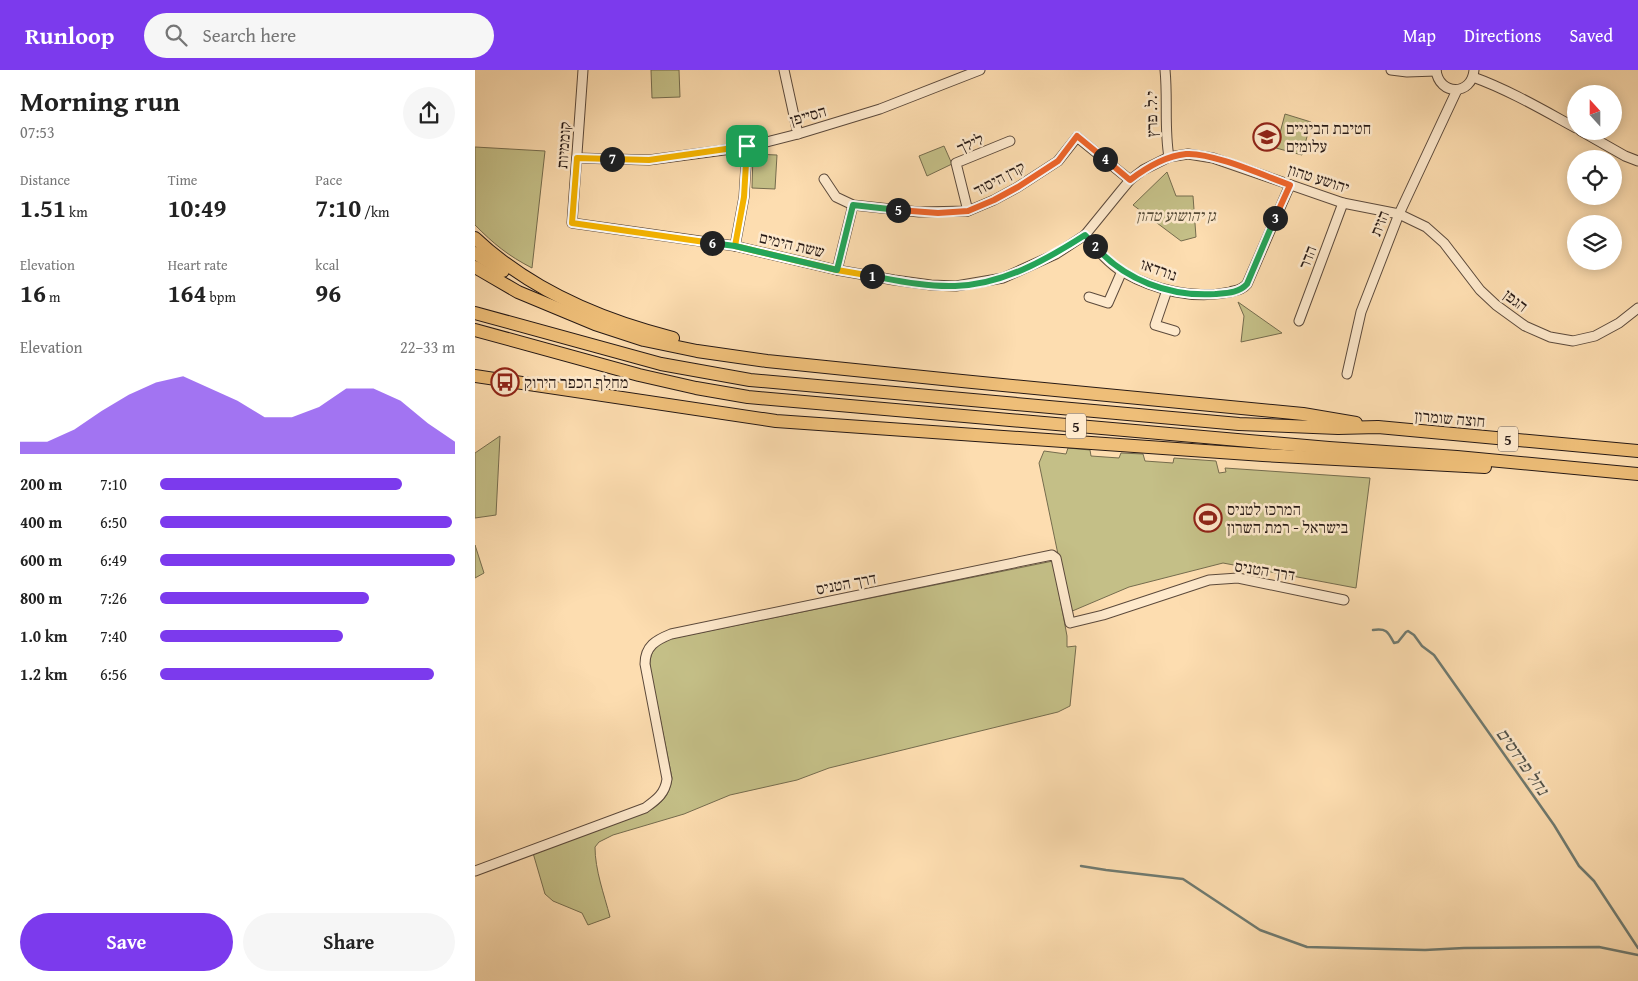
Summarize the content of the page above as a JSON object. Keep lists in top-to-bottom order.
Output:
{
  "streets": {
    "highway": ["חוצה שומרון", "5"],
    "street": [
      "י.ל. פרץ",
      "הסייפן",
      "לילך",
      "קוממיות",
      "קרן היסוד",
      "יהושע טהון",
      "הזית",
      "ששת הימים",
      "הדר",
      "נורדאו",
      "הגפן",
      "דרך הטניס"
    ]
  },
  "crossings": [
    ["י.ל. פרץ", "קרן היסוד"],
    ["י.ל. פרץ", "יהושע טהון"],
    ["י.ל. פרץ", "ששת הימים"],
    ["י.ל. פרץ", "נורדאו"],
    ["הסייפן", "קוממיות"],
    ["לילך", "קרן היסוד"],
    ["קוממיות", "ששת הימים"],
    ["קרן היסוד", "יהושע טהון"],
    ["קרן היסוד", "ששת הימים"],
    ["קרן היסוד", "נורדאו"],
    ["יהושע טהון", "הזית"],
    ["יהושע טהון", "ששת הימים"],
    ["יהושע טהון", "הדר"],
    ["יהושע טהון", "נורדאו"],
    ["יהושע טהון", "הגפן"],
    ["הזית", "הגפן"],
    ["ששת הימים", "נורדאו"],
    ["חוצה שומרון", "5"]
  ],
  "water": ["נחל פרדסים"],
  "parks": ["גן יהושוע טהון"],
  "places": {
    "school or university": ["חטיבת הביניים עלומים"],
    "bus stop": ["מחלף הכפר הירוק"],
    "sports": ["המרכז לטניס בישראל - רמת השרון"]
  },
  "north": "top",
  "page": {
    "header": "Runloop",
    "search": "Search here",
    "nav": ["Map", "Directions", "Saved"],
    "heading": ["Morning run", "07:53"],
    "pins": [
      "4",
      "7",
      "5",
      "3",
      "6",
      "2",
      "1"
    ],
    "stats": [
      ["Distance", "1.51 km"],
      ["Time", "10:49"],
      ["Pace", "7:10 /km"],
      ["Elevation", "16 m"],
      ["Heart rate", "164 bpm"],
      ["kcal", "96"]
    ],
    "chart": ["Elevation", "22–33 m"],
    "list": [
      {
        "name": "200 m",
        "note": "7:10"
      },
      {
        "name": "400 m",
        "note": "6:50"
      },
      {
        "name": "600 m",
        "note": "6:49"
      },
      {
        "name": "800 m",
        "note": "7:26"
      },
      {
        "name": "1.0 km",
        "note": "7:40"
      },
      {
        "name": "1.2 km",
        "note": "6:56"
      }
    ],
    "buttons": ["Save", "Share"]
  }
}
